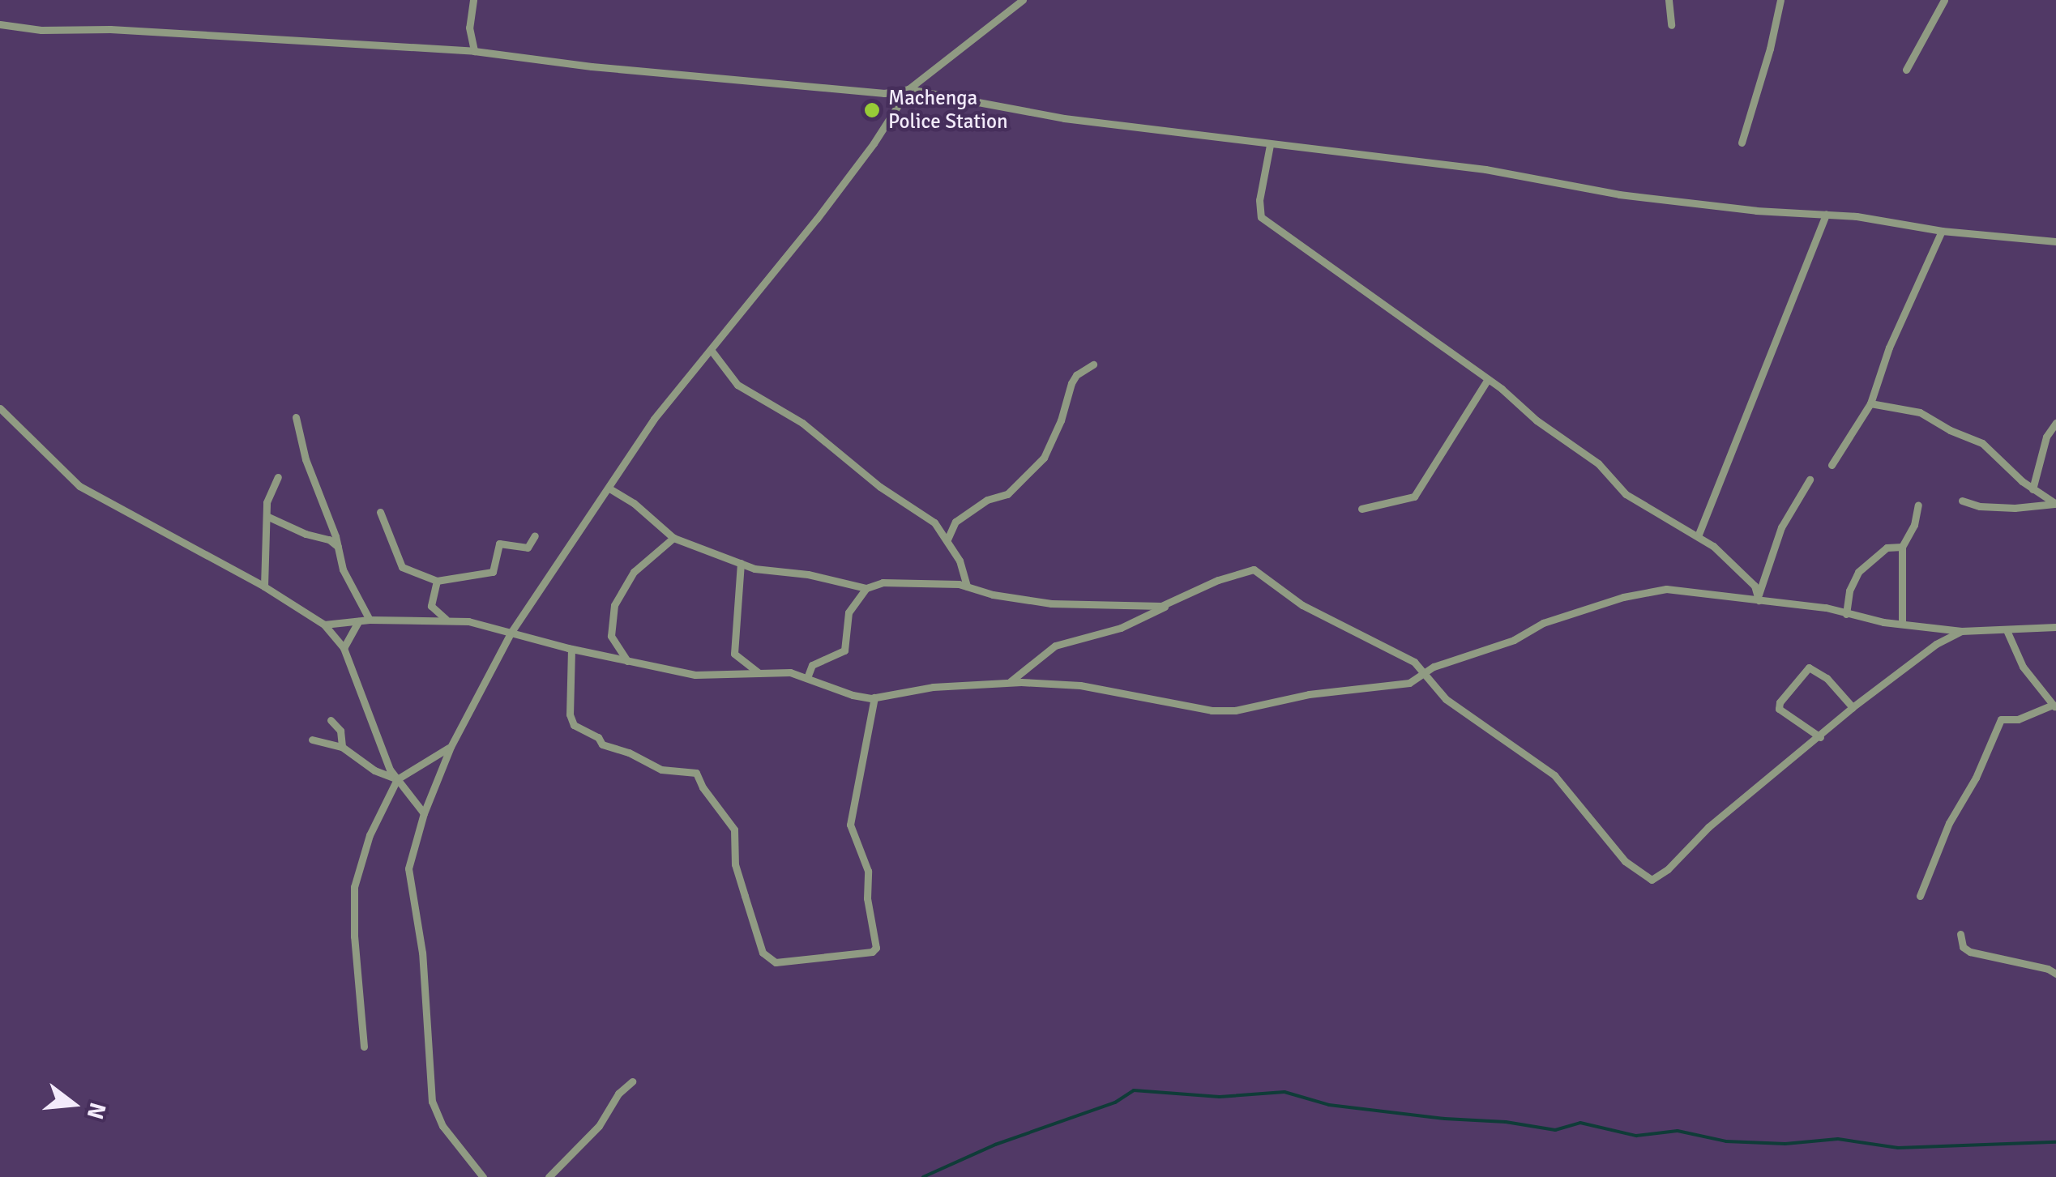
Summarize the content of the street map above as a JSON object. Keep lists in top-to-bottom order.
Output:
{
  "places": ["Machenga Police Station"],
  "north": "right"
}
